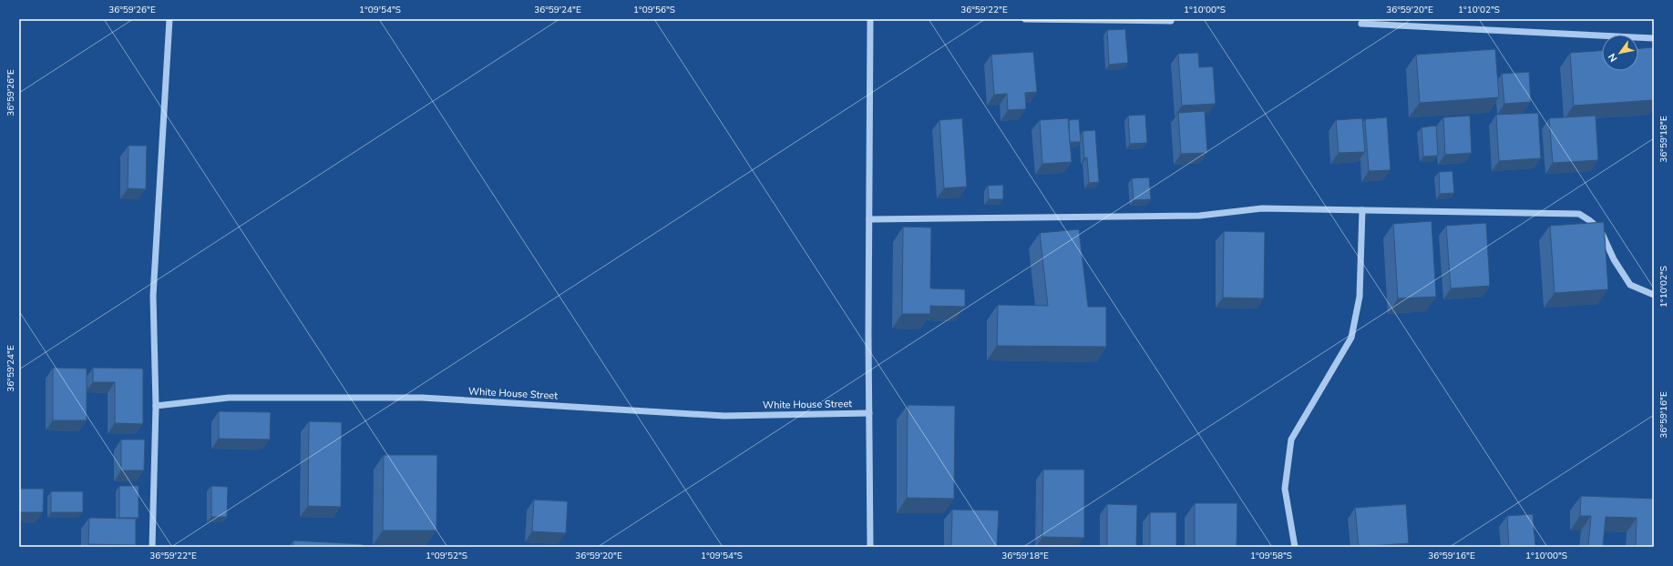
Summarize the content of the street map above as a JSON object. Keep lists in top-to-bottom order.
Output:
{
  "streets": {
    "street": ["White House Street"]
  },
  "north": "bottom left",
  "coordinates": [
    "36°59'26\"E",
    "1°09'54\"S",
    "36°59'24\"E",
    "1°09'56\"S",
    "36°59'22\"E",
    "1°10'00\"S",
    "36°59'20\"E",
    "1°10'02\"S",
    "36°59'18\"E",
    "36°59'16\"E",
    "1°09'52\"S",
    "1°09'58\"S"
  ]
}
